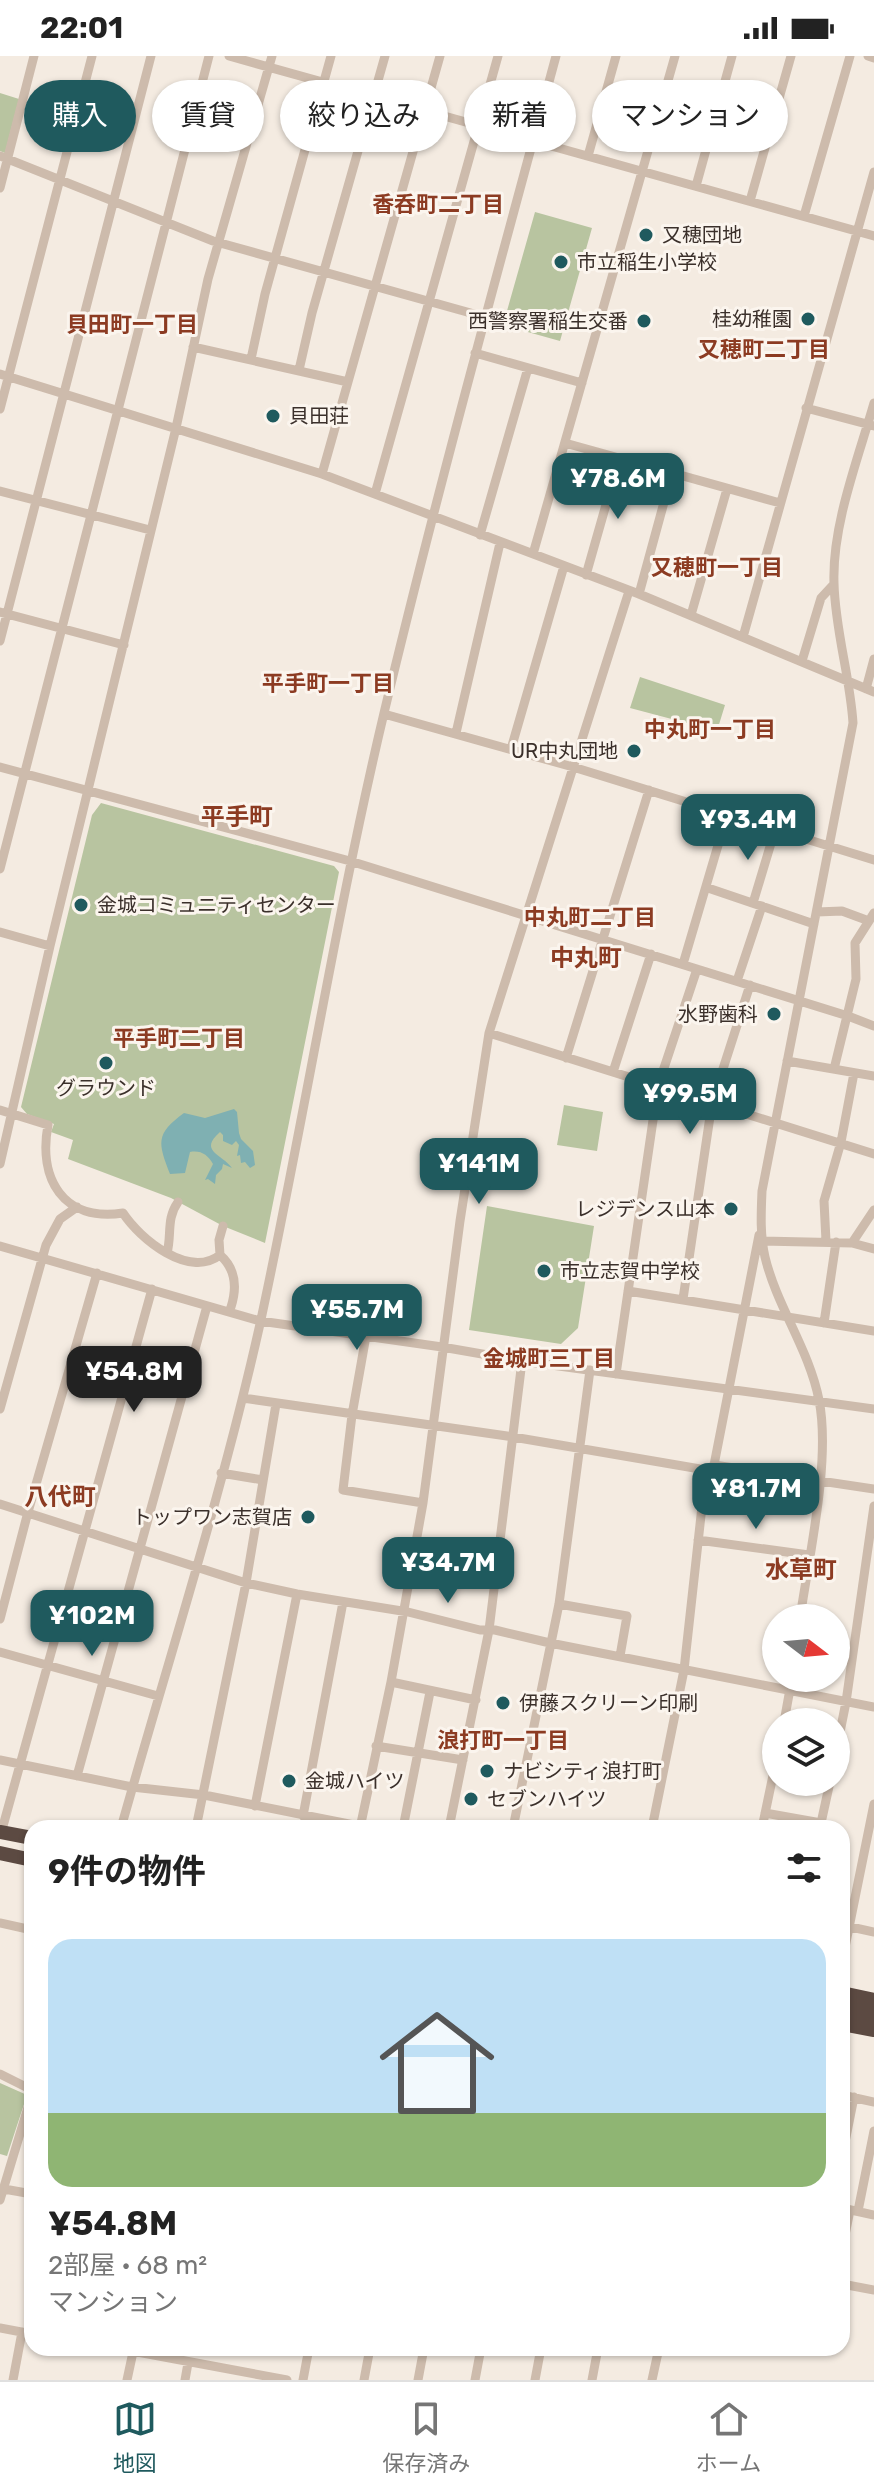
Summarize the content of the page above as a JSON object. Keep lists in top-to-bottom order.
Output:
{
  "districts": [
    "香呑町二丁目",
    "貝田町一丁目",
    "又穂町二丁目",
    "又穂町一丁目",
    "平手町一丁目",
    "中丸町一丁目",
    "平手町",
    "中丸町二丁目",
    "中丸町",
    "平手町二丁目",
    "金城町三丁目",
    "八代町",
    "水草町",
    "浪打町一丁目"
  ],
  "places": [
    "又穂団地",
    "市立稲生小学校",
    "桂幼稚園",
    "西警察署稲生交番",
    "貝田荘",
    "UR中丸団地",
    "金城コミュニティセンター",
    "水野歯科",
    "グラウンド",
    "レジデンス山本",
    "市立志賀中学校",
    "トップワン志賀店",
    "伊藤スクリーン印刷",
    "ナビシティ浪打町",
    "金城ハイツ",
    "セブンハイツ"
  ],
  "north": "right",
  "page": {
    "status": "22:01",
    "chip": [
      "購入",
      "賃貸",
      "絞り込み",
      "新着",
      "マンション"
    ],
    "price": [
      "¥78.6M",
      "¥93.4M",
      "¥99.5M",
      "¥141M",
      "¥55.7M",
      "¥54.8M",
      "¥81.7M",
      "¥34.7M",
      "¥102M"
    ],
    "heading": "9件の物件",
    "list": [
      {
        "name": "¥54.8M",
        "note": "2部屋 · 68 m² · マンション"
      }
    ],
    "tabs": ["地図", "保存済み", "ホーム"]
  }
}
